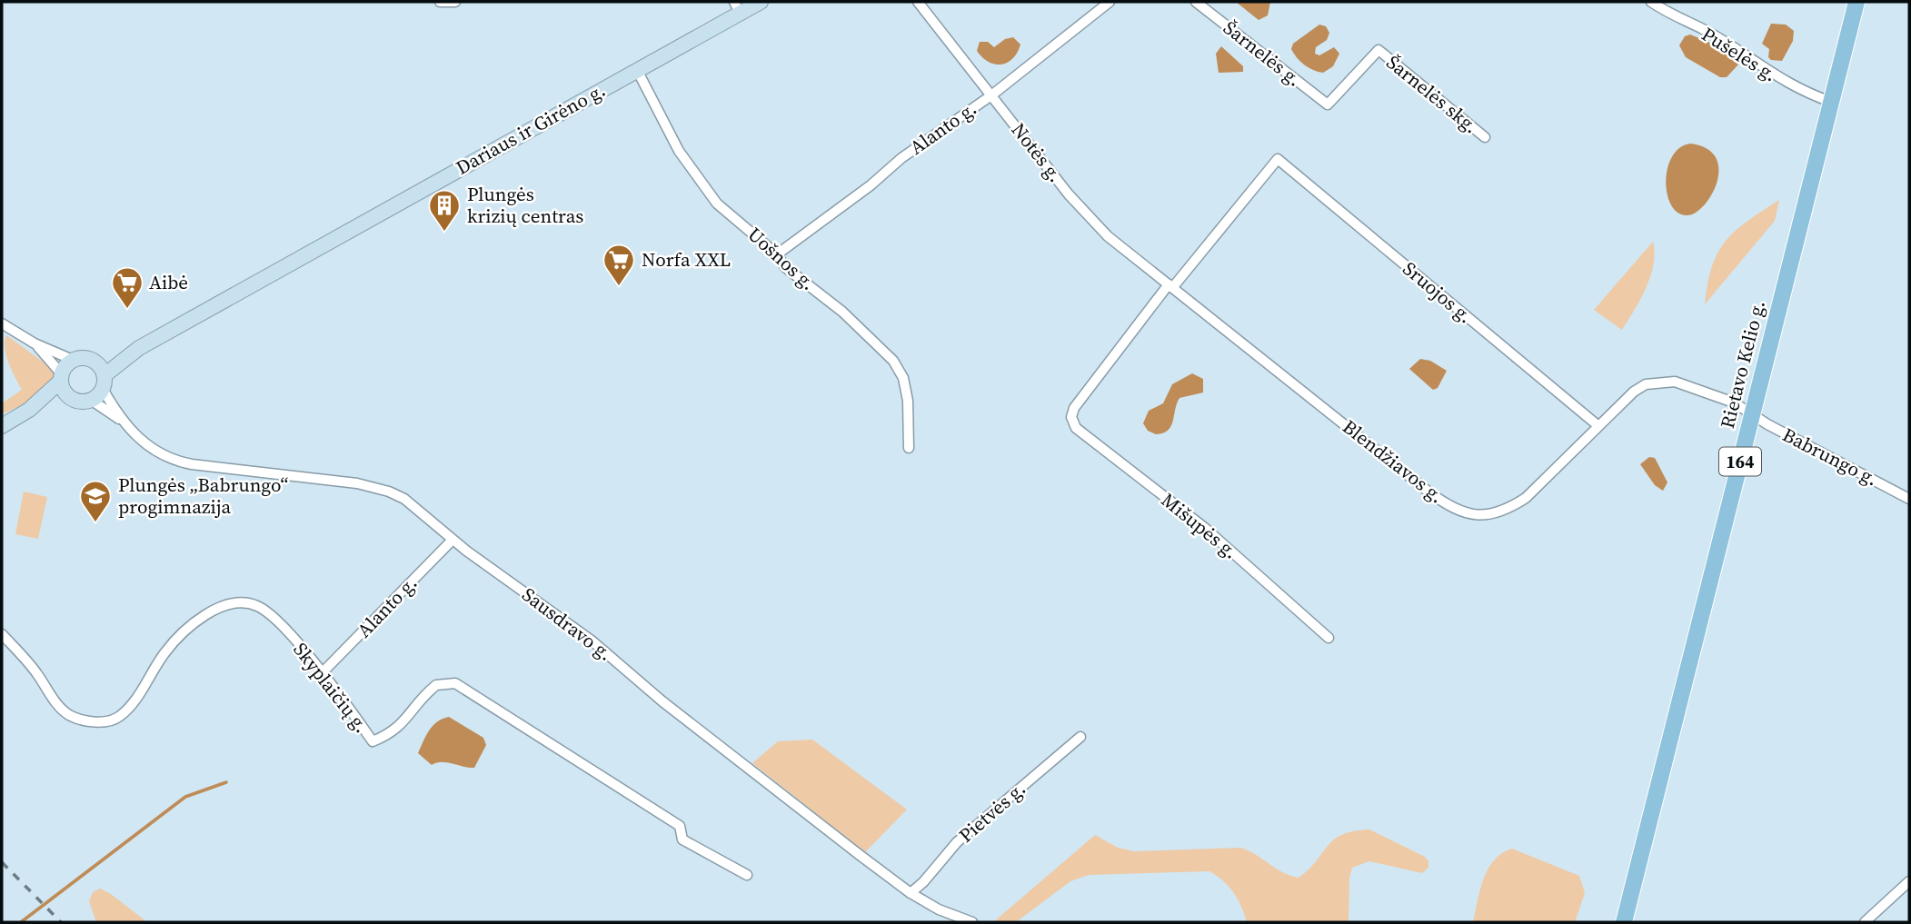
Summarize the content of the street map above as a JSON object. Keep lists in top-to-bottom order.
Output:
{
  "streets": {
    "main road": ["Dariaus ir Girėno g.", "Rietavo Kelio g.", "164"],
    "street": [
      "Šarnelės g.",
      "Pušelės g.",
      "Šarnelės skg.",
      "Alanto g.",
      "Notės g.",
      "Uošnos g.",
      "Sruojos g.",
      "Babrungo g.",
      "Blendžiavos g.",
      "Mišupės g.",
      "Sausdravo g.",
      "Skyplaičių g.",
      "Pietvės g."
    ]
  },
  "crossings": [
    ["Šarnelės g.", "Šarnelės skg."],
    ["Pušelės g.", "Rietavo Kelio g."],
    ["Alanto g.", "Notės g."],
    ["Alanto g.", "Uošnos g."],
    ["Alanto g.", "Sausdravo g."],
    ["Alanto g.", "Skyplaičių g."],
    ["Dariaus ir Girėno g.", "Uošnos g."],
    ["Dariaus ir Girėno g.", "Sausdravo g."],
    ["Notės g.", "Sruojos g."],
    ["Notės g.", "Blendžiavos g."],
    ["Notės g.", "Mišupės g."],
    ["Sruojos g.", "Blendžiavos g."],
    ["Sruojos g.", "Mišupės g."],
    ["Rietavo Kelio g.", "Babrungo g."],
    ["Rietavo Kelio g.", "Blendžiavos g."],
    ["Babrungo g.", "Blendžiavos g."],
    ["Blendžiavos g.", "Mišupės g."],
    ["Sausdravo g.", "Pietvės g."]
  ],
  "places": {
    "building": ["Plungės krizių centras"],
    "supermarket": ["Norfa XXL", "Aibė"],
    "school or university": ["Plungės „Babrungo“ progimnazija"]
  }
}
